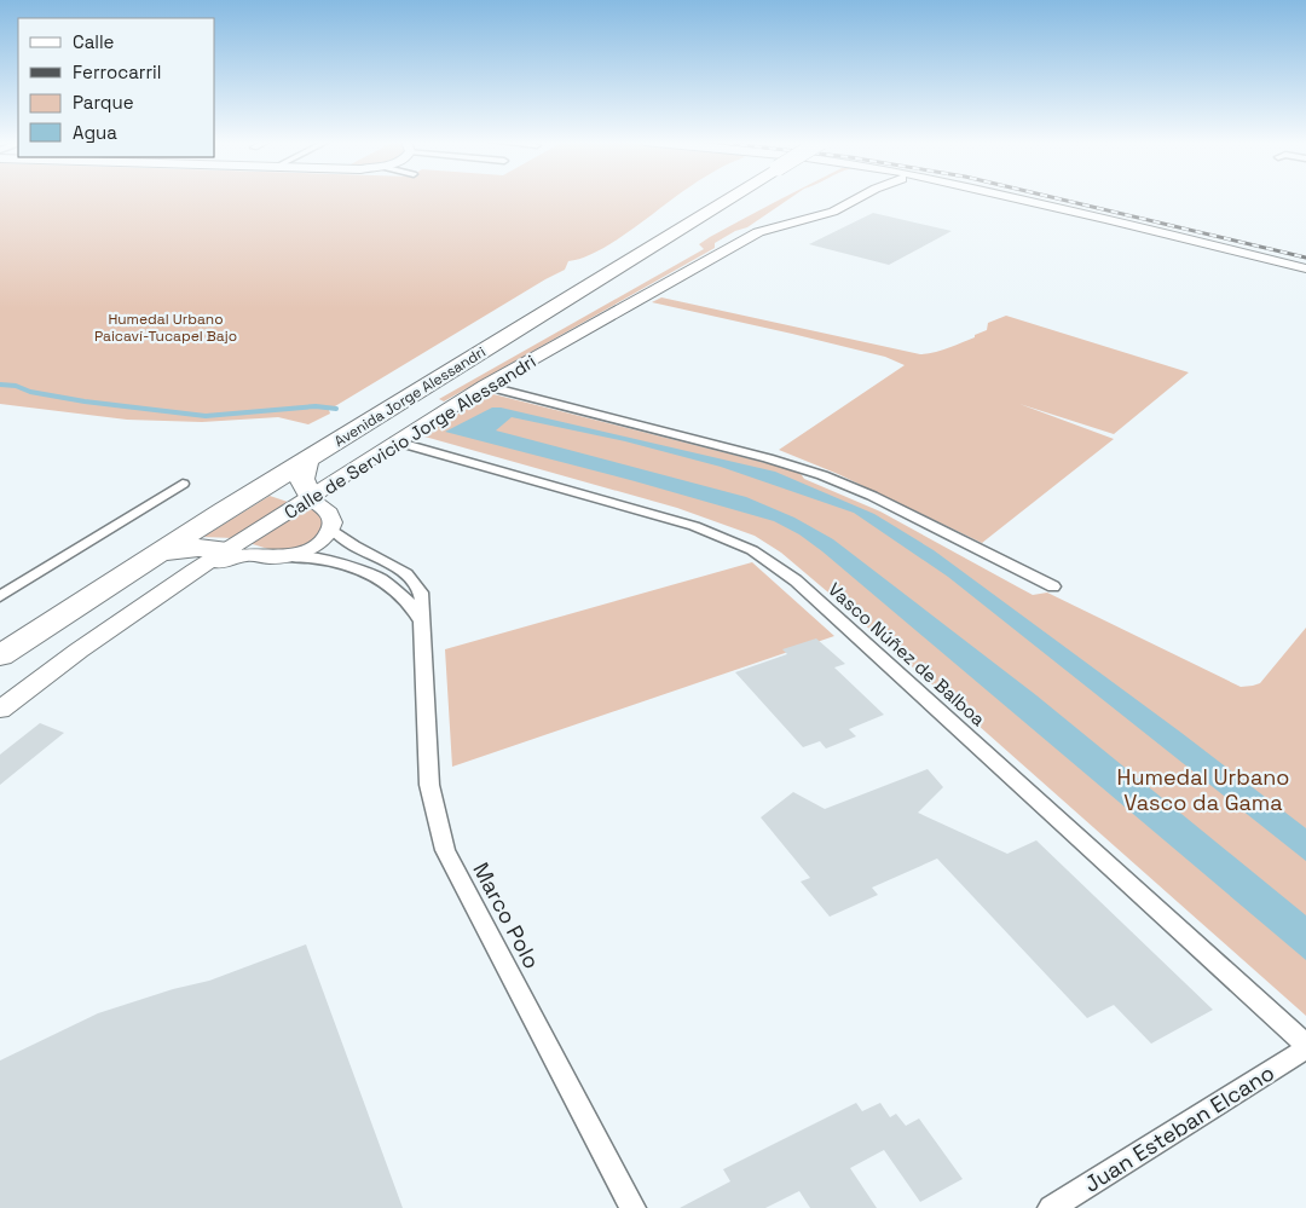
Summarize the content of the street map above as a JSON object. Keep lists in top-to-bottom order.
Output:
{
  "streets": {
    "highway": ["Avenida Jorge Alessandri"],
    "street": [
      "Calle de Servicio Jorge Alessandri",
      "Vasco Núñez de Balboa",
      "Marco Polo",
      "Juan Esteban Elcano"
    ]
  },
  "crossings": [
    ["Calle de Servicio Jorge Alessandri", "Vasco Núñez de Balboa"],
    ["Vasco Núñez de Balboa", "Juan Esteban Elcano"]
  ],
  "parks": ["Humedal Urbano Paicaví-Tucapel Bajo", "Humedal Urbano Vasco da Gama"],
  "legend": [
    "Calle",
    "Ferrocarril",
    "Parque",
    "Agua"
  ]
}
